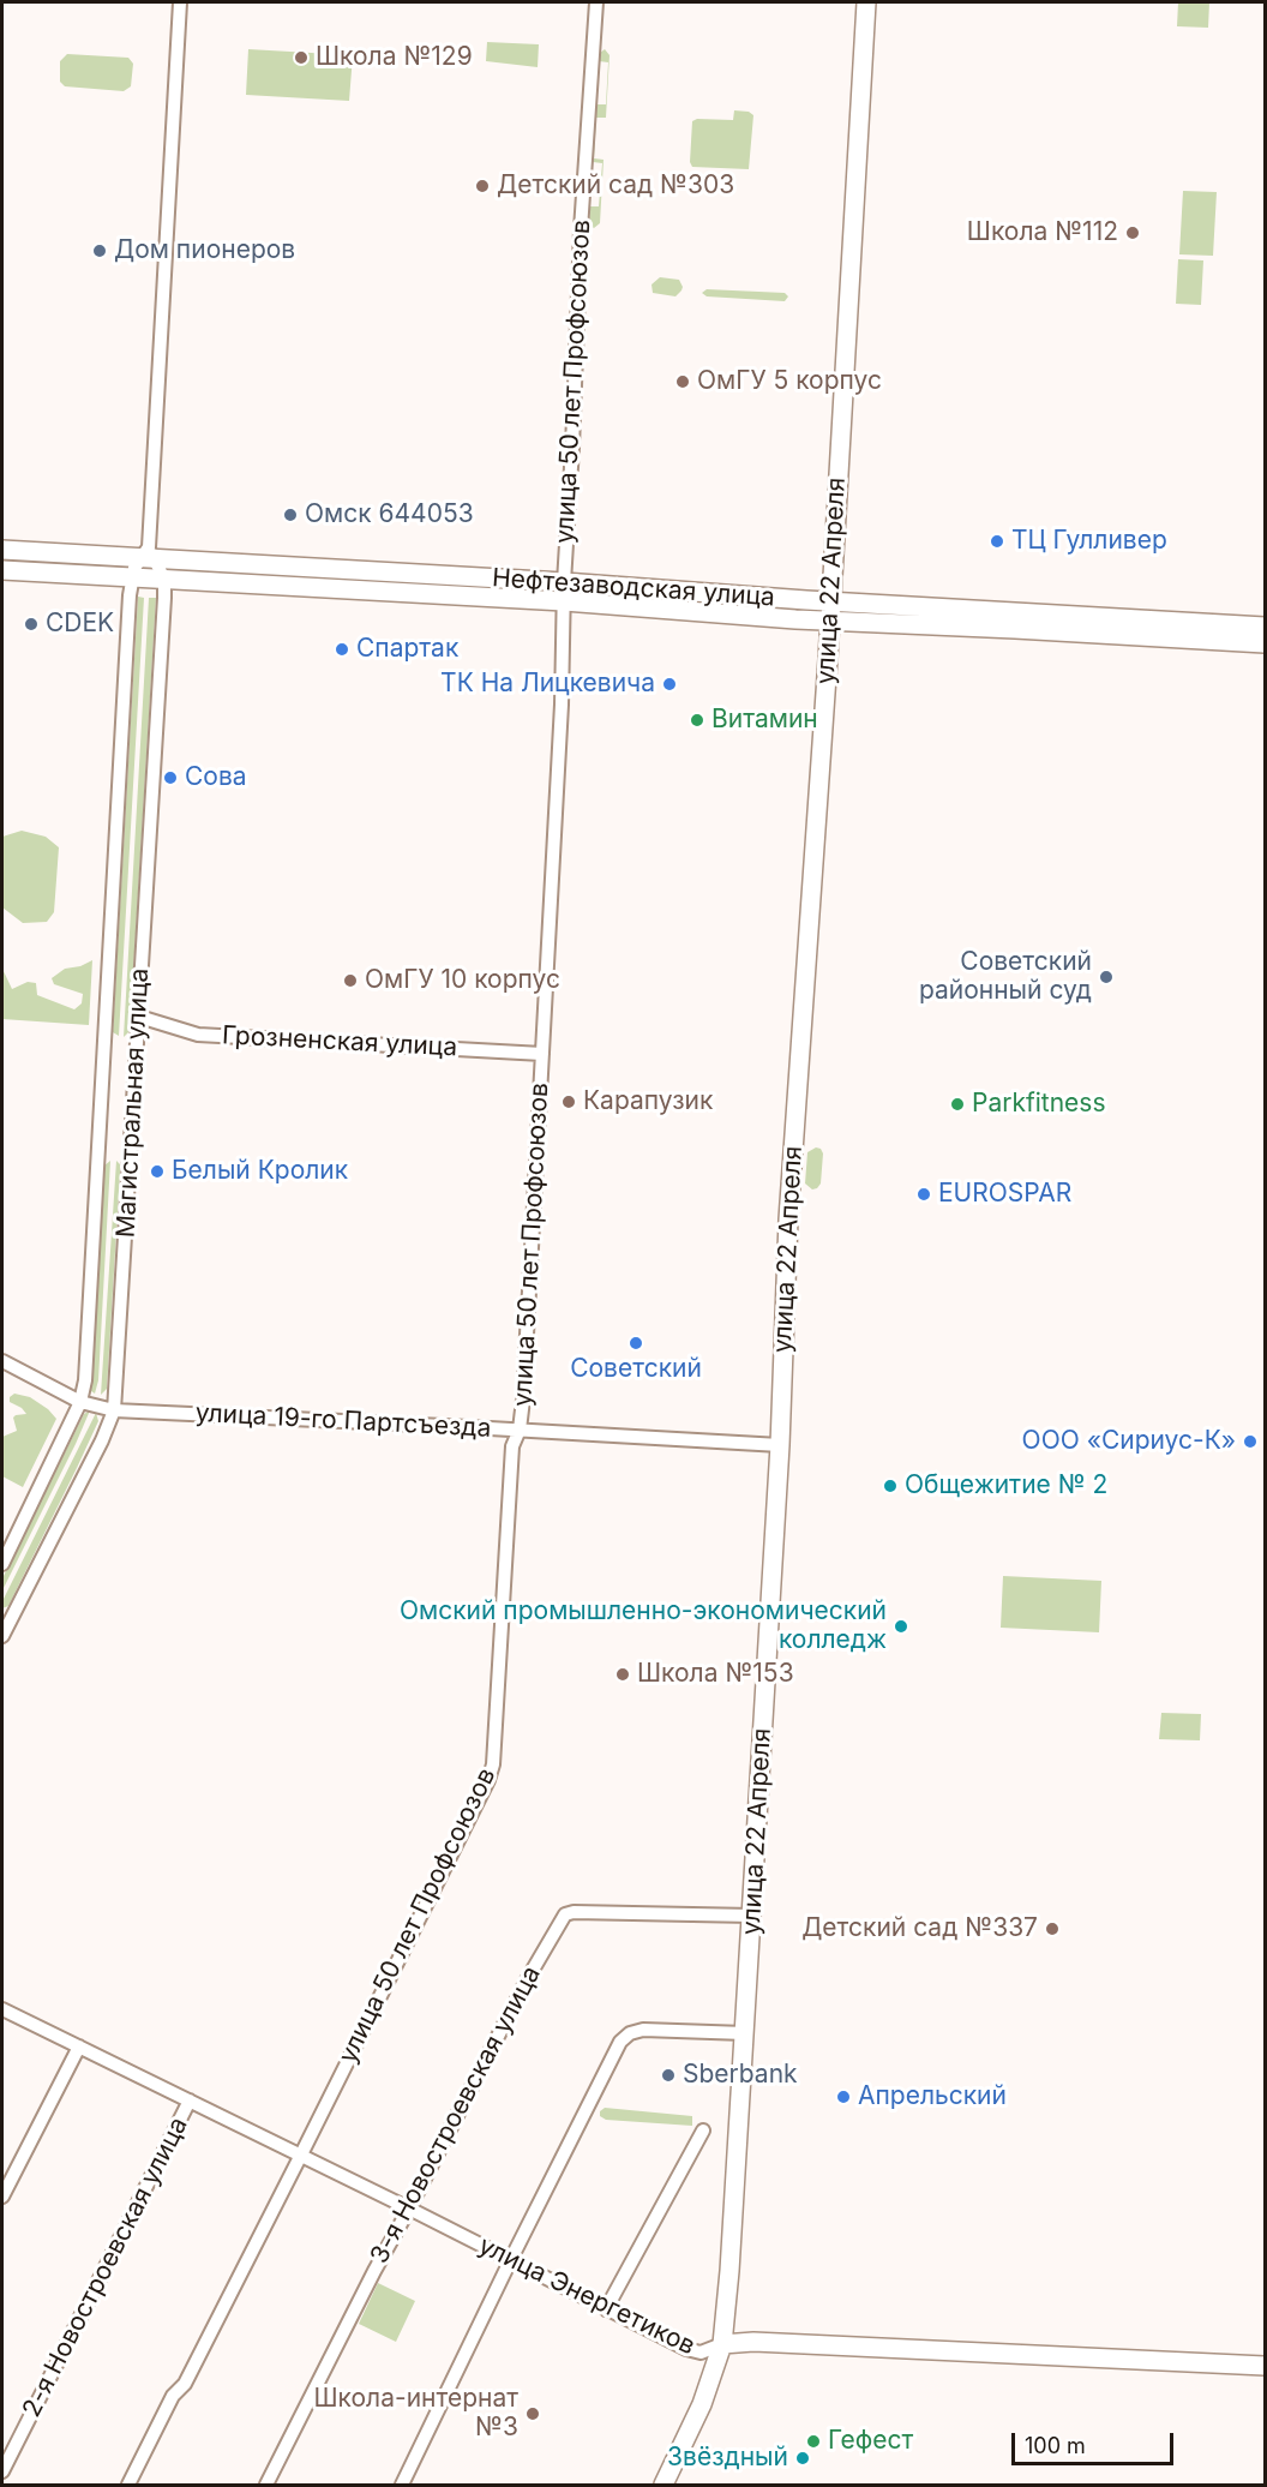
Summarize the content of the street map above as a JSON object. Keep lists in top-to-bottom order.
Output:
{
  "streets": {
    "main road": ["улица 22 Апреля", "Нефтезаводская улица", "улица Энергетиков"],
    "street": [
      "улица 50 лет Профсоюзов",
      "Грозненская улица",
      "Магистральная улица",
      "улица 19-го Партсъезда",
      "3-я Новостроевская улица",
      "2-я Новостроевская улица"
    ]
  },
  "crossings": [
    ["улица 50 лет Профсоюзов", "Нефтезаводская улица"],
    ["улица 50 лет Профсоюзов", "Грозненская улица"],
    ["улица 50 лет Профсоюзов", "улица 19-го Партсъезда"],
    ["улица 50 лет Профсоюзов", "улица Энергетиков"],
    ["улица 22 Апреля", "Нефтезаводская улица"],
    ["улица 22 Апреля", "улица 19-го Партсъезда"],
    ["улица 22 Апреля", "3-я Новостроевская улица"],
    ["улица 22 Апреля", "улица Энергетиков"],
    ["Нефтезаводская улица", "Магистральная улица"],
    ["Грозненская улица", "Магистральная улица"],
    ["Магистральная улица", "улица 19-го Партсъезда"],
    ["3-я Новостроевская улица", "улица Энергетиков"],
    ["2-я Новостроевская улица", "улица Энергетиков"]
  ],
  "places": [
    "Школа №129",
    "Детский сад №303",
    "Школа №112",
    "Дом пионеров",
    "ОмГУ 5 корпус",
    "Омск 644053",
    "ТЦ Гулливер",
    "CDEK",
    "Спартак",
    "ТК На Лицкевича",
    "Витамин",
    "Сова",
    "Советский районный суд",
    "ОмГУ 10 корпус",
    "Карапузик",
    "Parkfitness",
    "Белый Кролик",
    "EUROSPAR",
    "Советский",
    "ООО «Сириус-К»",
    "Общежитие № 2",
    "Омский промышленно-экономический колледж",
    "Школа №153",
    "Детский сад №337",
    "Sberbank",
    "Апрельский",
    "Школа-интернат №3",
    "Гефест",
    "Звёздный"
  ],
  "scale_bar": "100 m"
}
